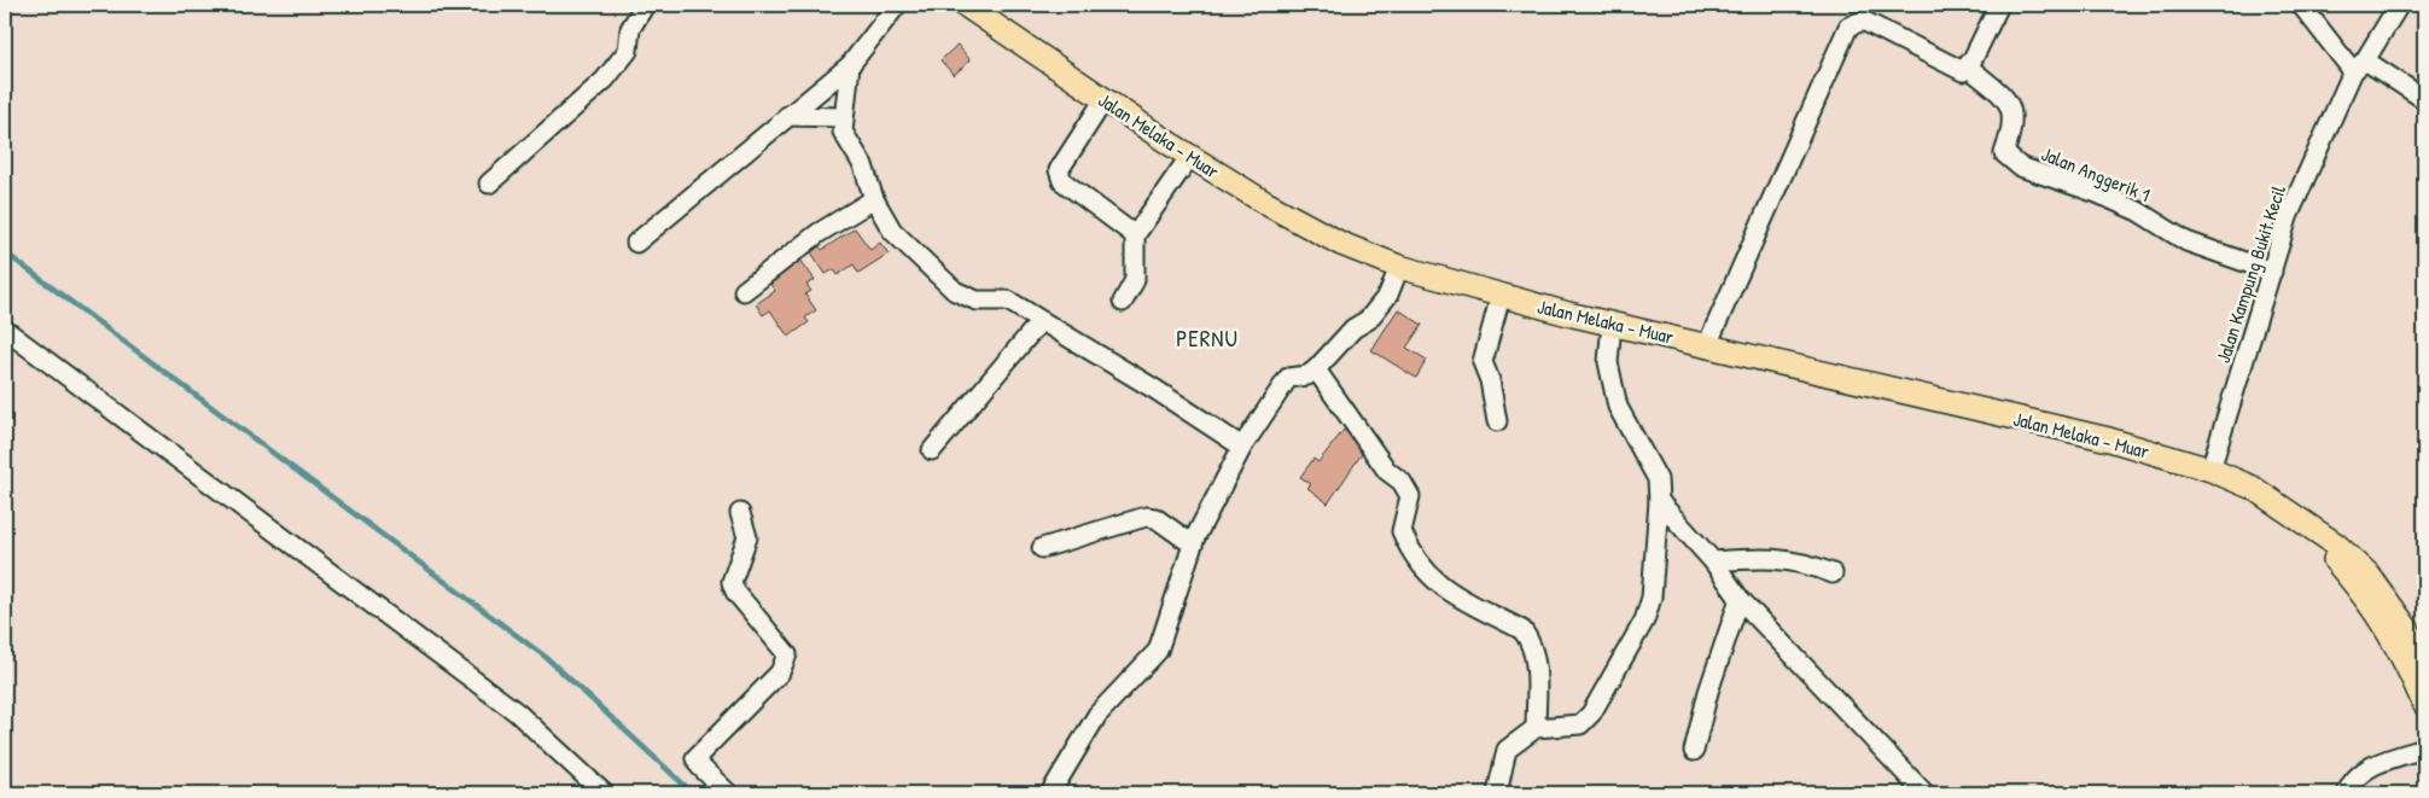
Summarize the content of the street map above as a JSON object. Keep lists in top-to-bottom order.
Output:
{
  "streets": {
    "main road": ["Jalan Melaka - Muar"],
    "street": ["Jalan Anggerik 1", "Jalan Kampung Bukit Kecil"]
  },
  "crossings": [
    ["Jalan Melaka - Muar", "Jalan Kampung Bukit Kecil"],
    ["Jalan Anggerik 1", "Jalan Kampung Bukit Kecil"]
  ],
  "districts": ["PERNU"]
}
